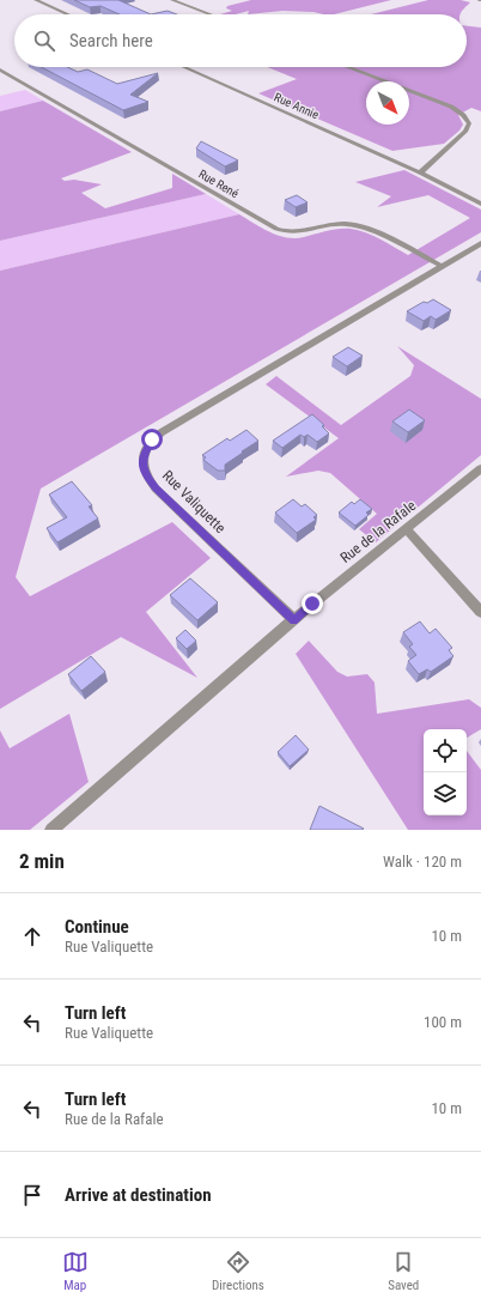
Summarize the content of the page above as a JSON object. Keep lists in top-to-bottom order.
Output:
{
  "streets": {
    "street": [
      "Rue Annie",
      "Rue René",
      "Rue Valiquette",
      "Rue de la Rafale"
    ]
  },
  "crossings": [
    ["Rue René", "Rue Valiquette"],
    ["Rue Valiquette", "Rue de la Rafale"]
  ],
  "north": "bottom right",
  "page": {
    "search": "Search here",
    "heading": ["2 min", "Walk · 120 m"],
    "list": [
      ["Continue", "Rue Valiquette", "10 m"],
      ["Turn left", "Rue Valiquette", "100 m"],
      ["Turn left", "Rue de la Rafale", "10 m"],
      "Arrive at destination"
    ],
    "nav": ["Map", "Directions", "Saved"]
  }
}
